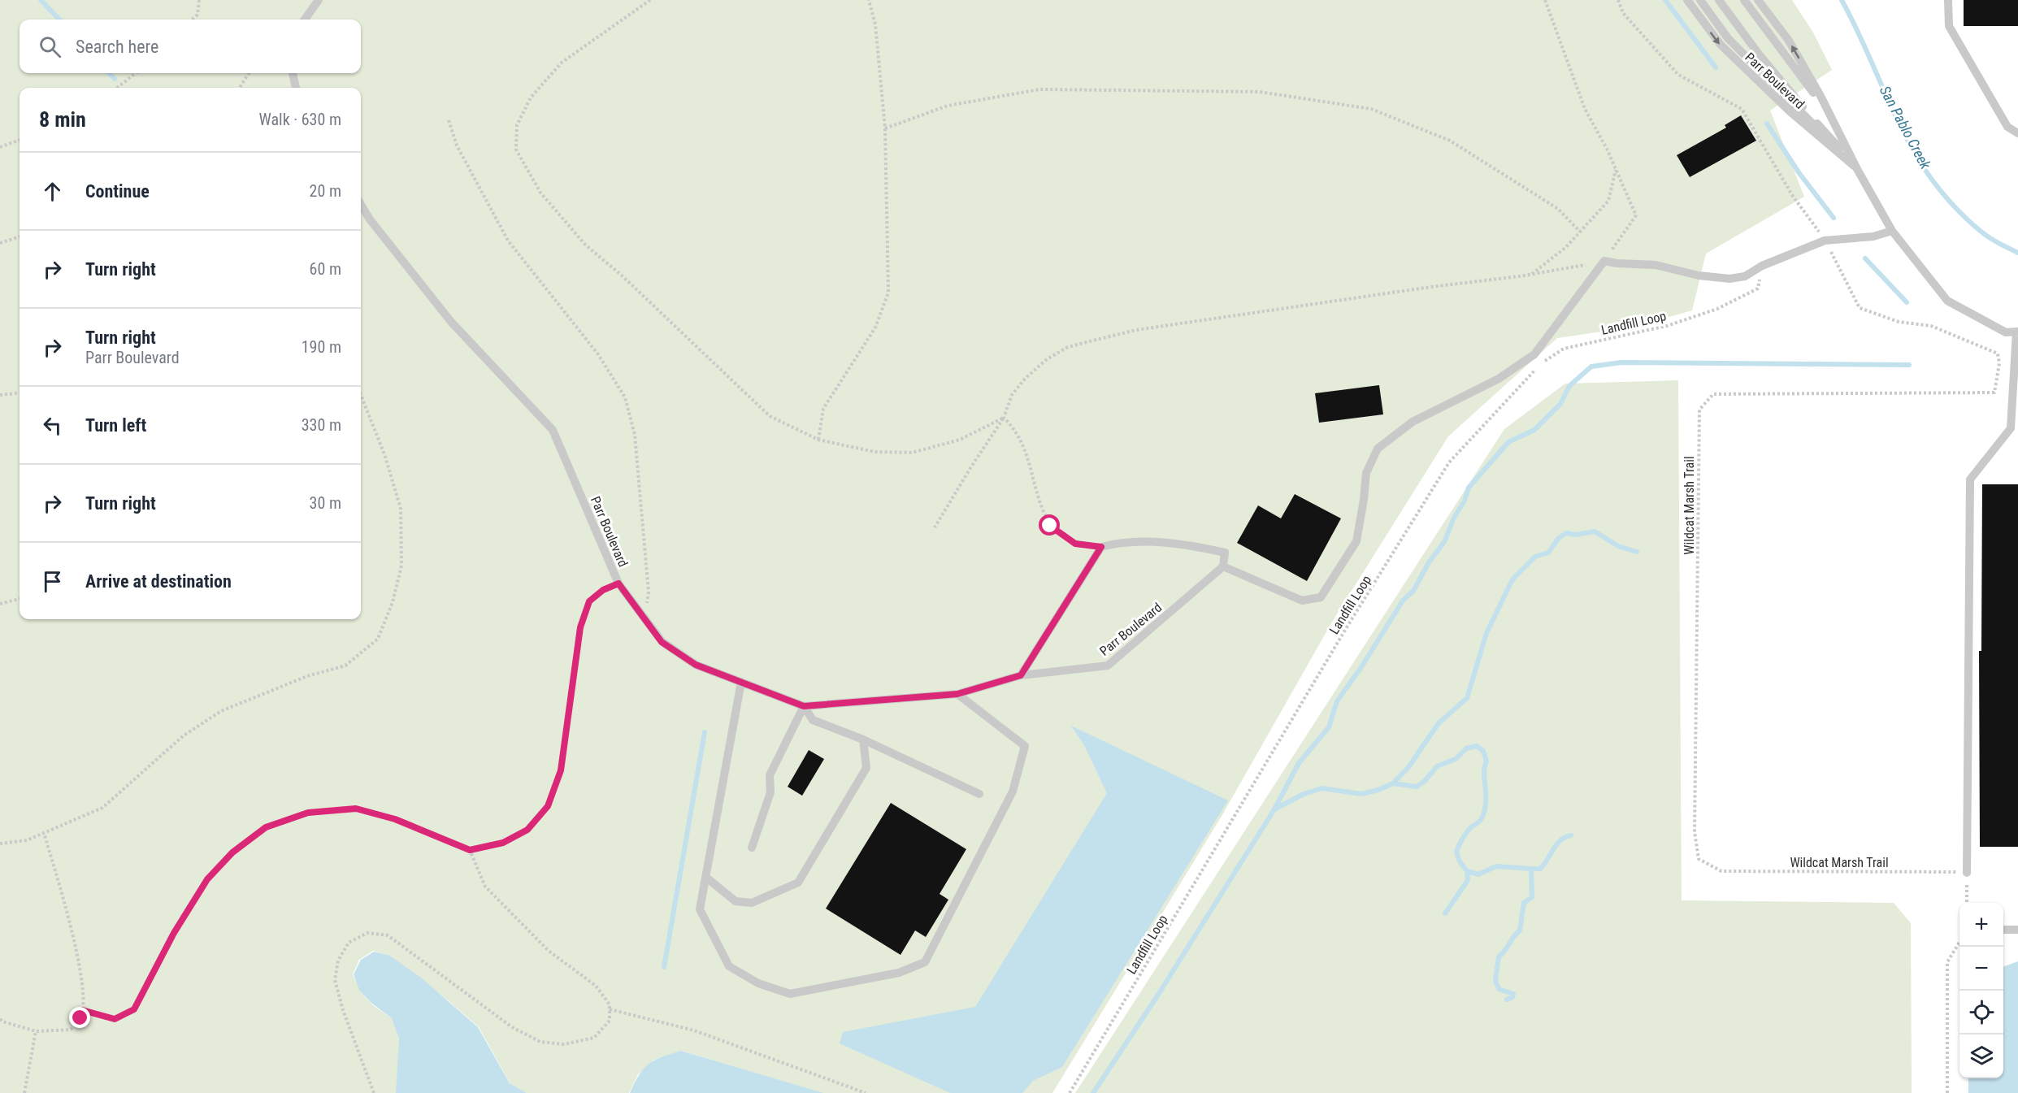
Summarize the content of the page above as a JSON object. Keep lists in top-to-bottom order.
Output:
{
  "streets": {
    "lane": ["Parr Boulevard"],
    "path": ["Landfill Loop", "Wildcat Marsh Trail"]
  },
  "water": ["San Pablo Creek"],
  "page": {
    "search": "Search here",
    "heading": ["8 min", "Walk · 630 m"],
    "list": [
      ["Continue", "20 m"],
      ["Turn right", "60 m"],
      ["Turn right", "Parr Boulevard", "190 m"],
      ["Turn left", "330 m"],
      ["Turn right", "30 m"],
      "Arrive at destination"
    ],
    "map_buttons": ["+", "−"]
  }
}
